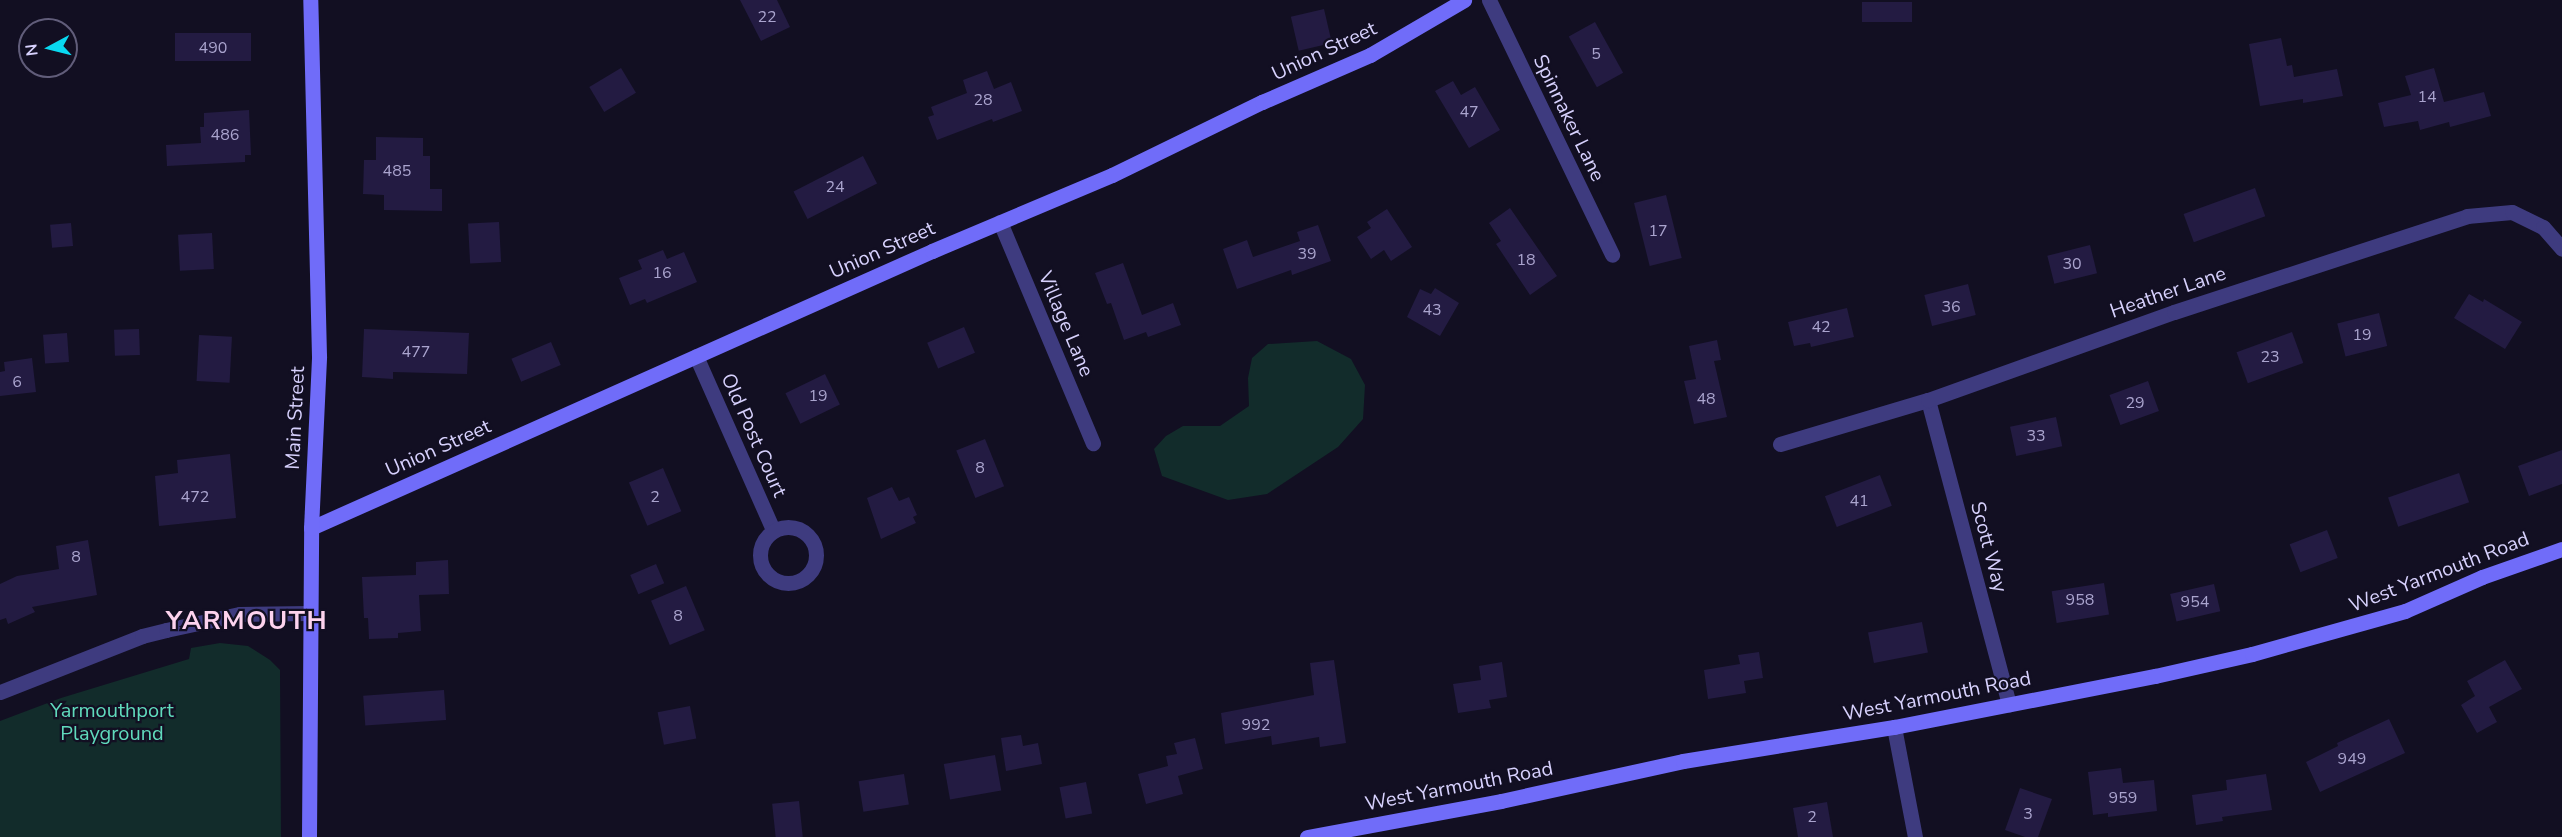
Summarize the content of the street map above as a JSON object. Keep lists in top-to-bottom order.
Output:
{
  "streets": {
    "main road": ["Union Street", "Main Street", "West Yarmouth Road"],
    "street": [
      "Spinnaker Lane",
      "Heather Lane",
      "Village Lane",
      "Old Post Court",
      "Scott Way"
    ]
  },
  "crossings": [
    ["Union Street", "Village Lane"],
    ["Union Street", "Main Street"],
    ["Union Street", "Old Post Court"],
    ["Heather Lane", "Scott Way"],
    ["Scott Way", "West Yarmouth Road"]
  ],
  "districts": ["YARMOUTH"],
  "parks": ["Yarmouthport Playground"],
  "house_numbers": [
    "22",
    "490",
    "5",
    "14",
    "28",
    "47",
    "486",
    "485",
    "24",
    "17",
    "39",
    "18",
    "30",
    "16",
    "36",
    "43",
    "42",
    "19",
    "477",
    "23",
    "6",
    "19",
    "48",
    "29",
    "33",
    "8",
    "472",
    "2",
    "41",
    "8",
    "958",
    "954",
    "8",
    "992",
    "949",
    "959",
    "3",
    "2"
  ],
  "north": "left"
}
